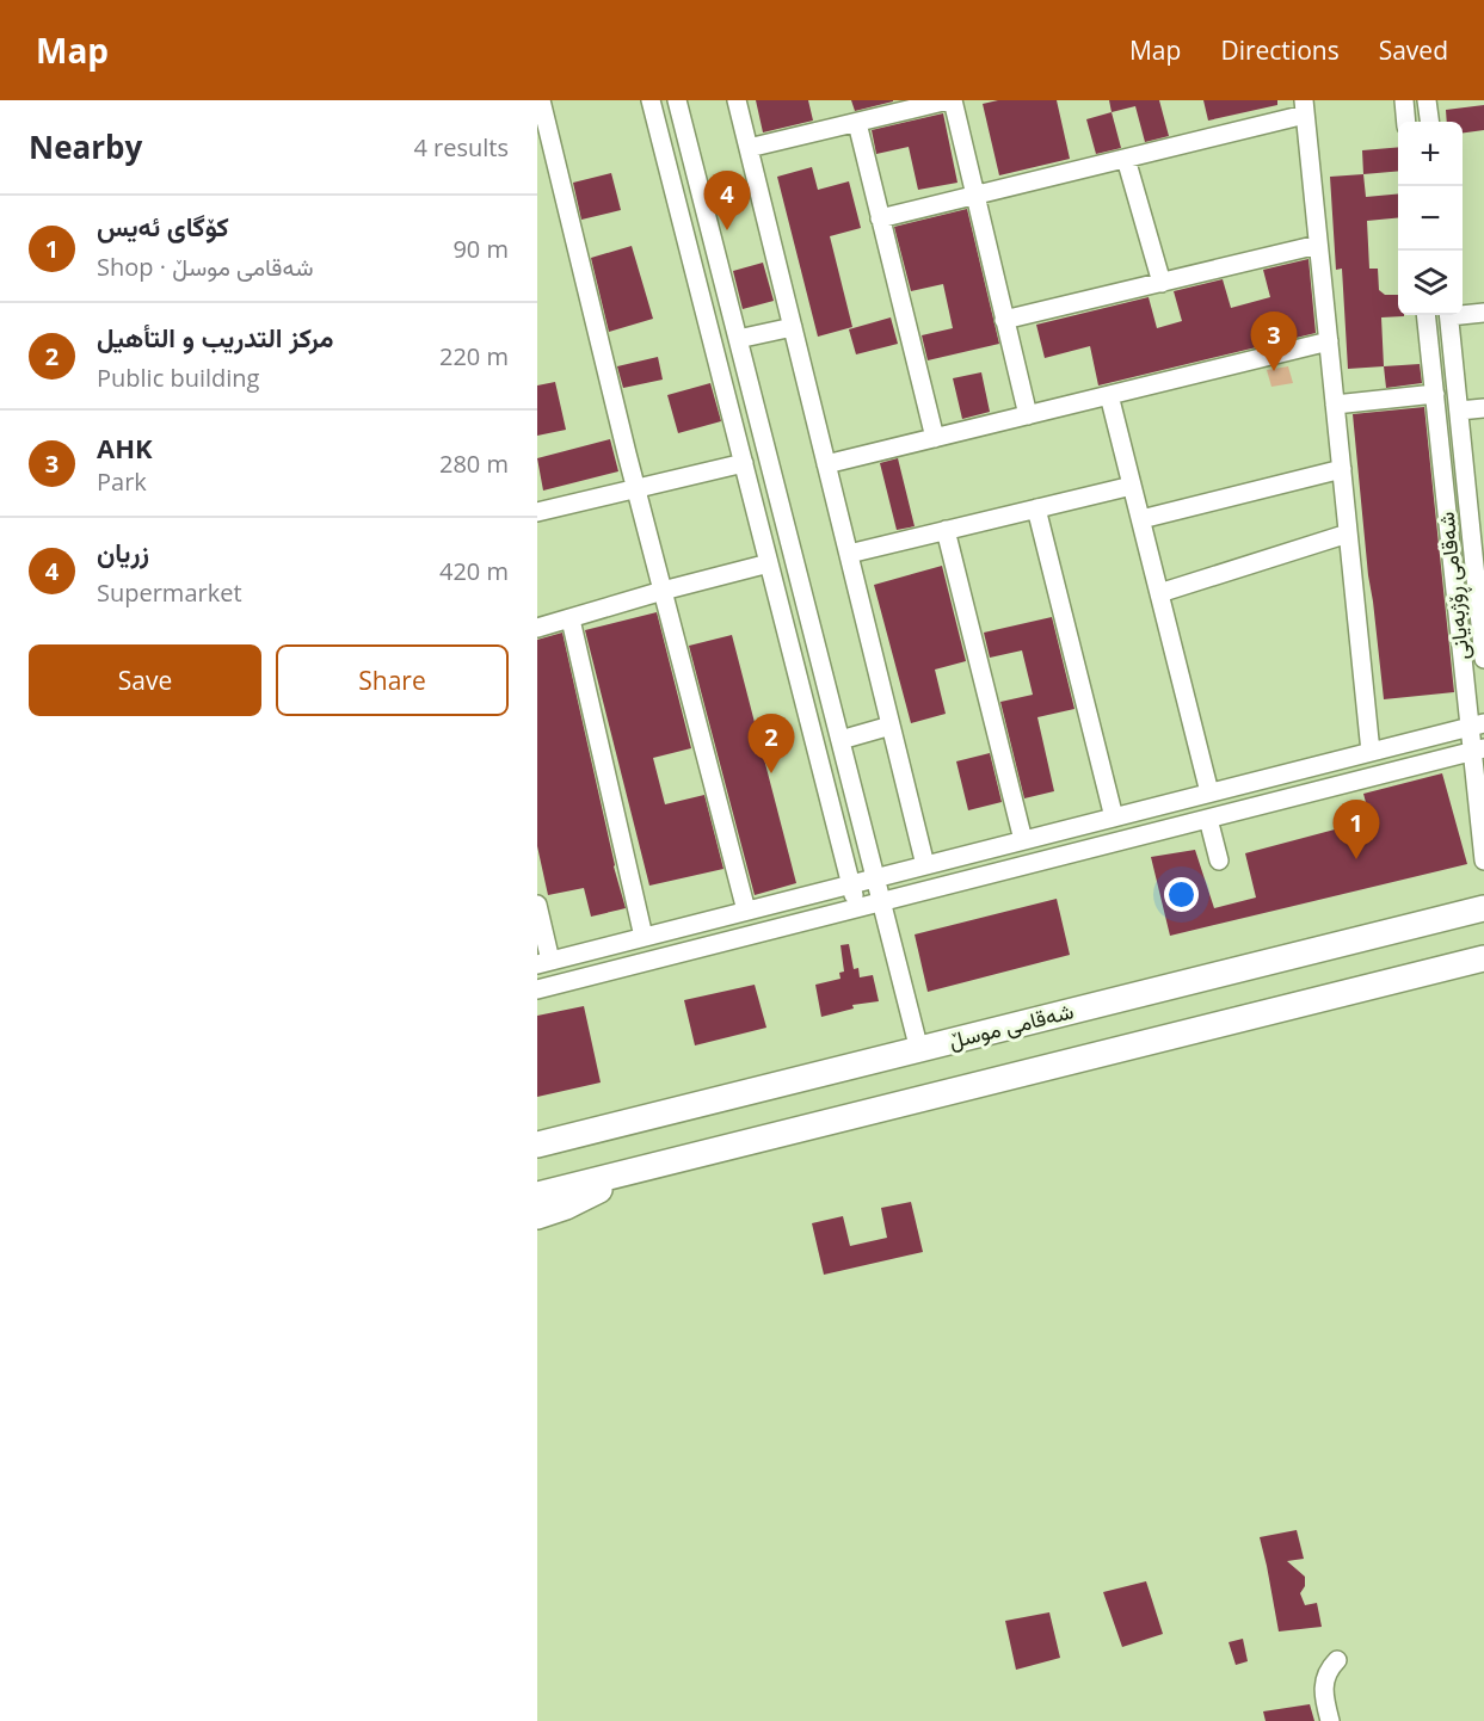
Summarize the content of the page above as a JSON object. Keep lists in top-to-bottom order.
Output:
{
  "streets": {
    "highway": ["شەقامی موسڵ"],
    "street": ["شەقامی ڕۆژبەیانی"]
  },
  "page": {
    "header": "Map",
    "nav": ["Map", "Directions", "Saved"],
    "heading": ["Nearby", "4 results"],
    "map_buttons": ["+", "−"],
    "pins": [
      "4",
      "3",
      "2",
      "1"
    ],
    "list": [
      {
        "mark": "1",
        "name": "کۆگای ئەیس",
        "note": "Shop · شەقامی موسڵ",
        "value": "90 m"
      },
      {
        "mark": "2",
        "name": "مركز التدريب و التأهيل",
        "note": "Public building",
        "value": "220 m"
      },
      {
        "mark": "3",
        "name": "AHK",
        "note": "Park",
        "value": "280 m"
      },
      {
        "mark": "4",
        "name": "زریان",
        "note": "Supermarket",
        "value": "420 m"
      }
    ],
    "buttons": ["Save", "Share"]
  }
}
